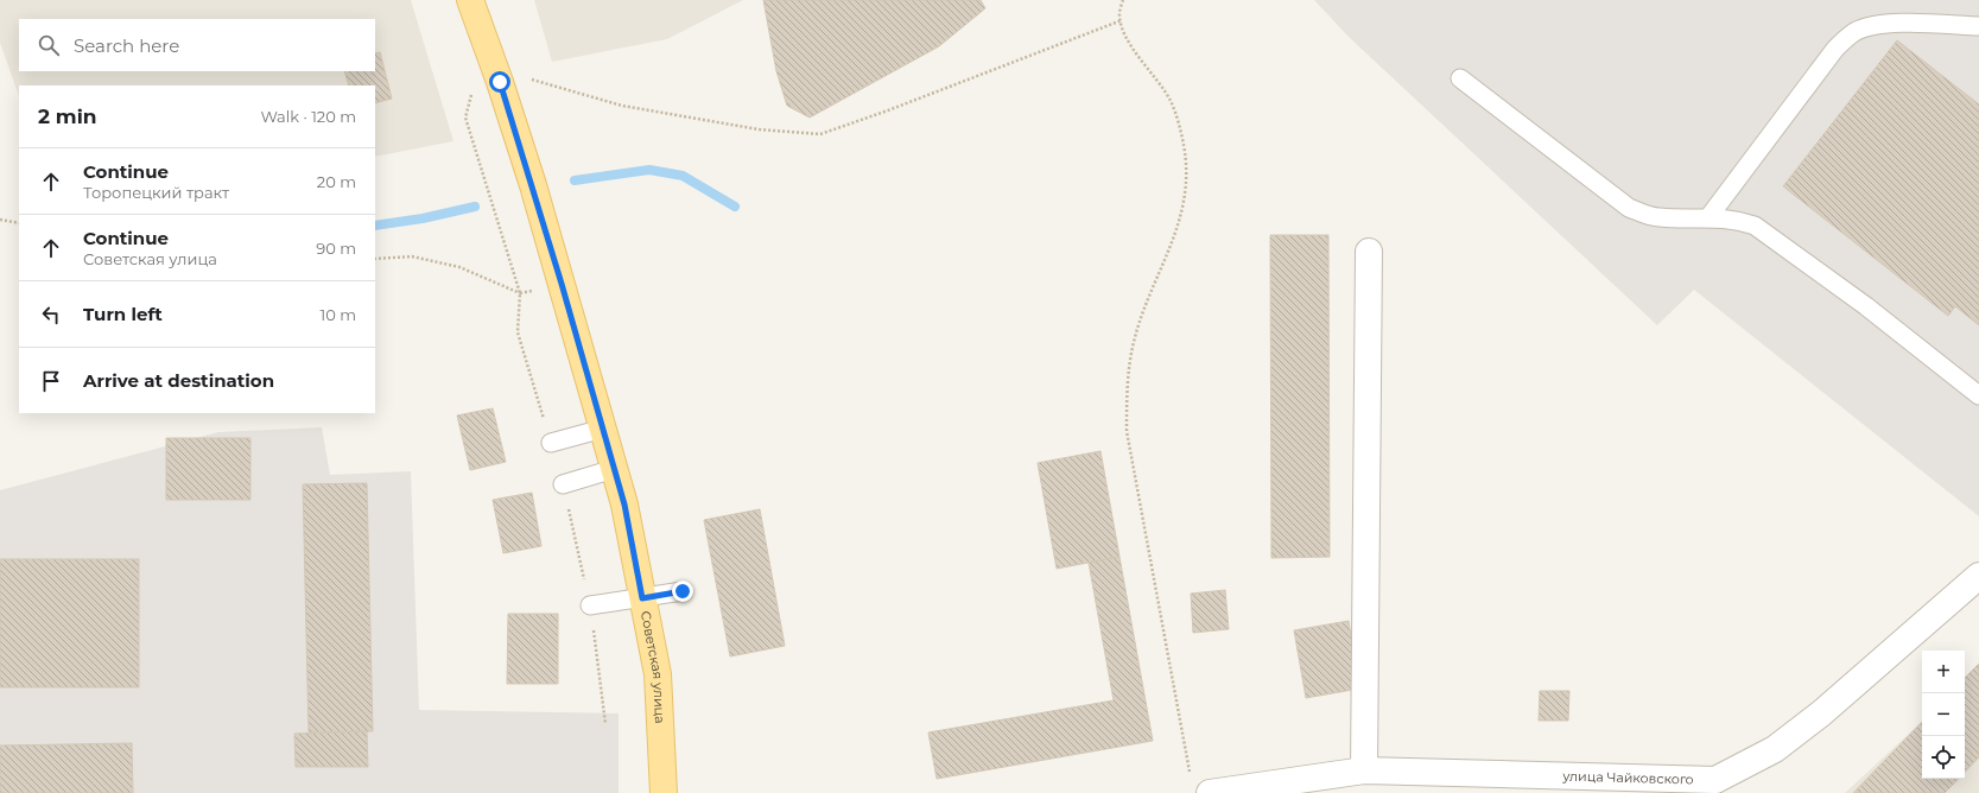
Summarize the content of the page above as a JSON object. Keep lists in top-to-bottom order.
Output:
{
  "streets": {
    "main road": ["Советская улица"],
    "street": ["улица Чайковского"]
  },
  "page": {
    "search": "Search here",
    "heading": ["2 min", "Walk · 120 m"],
    "list": [
      ["Continue", "Торопецкий тракт", "20 m"],
      ["Continue", "Советская улица", "90 m"],
      ["Turn left", "10 m"],
      "Arrive at destination"
    ],
    "map_buttons": ["+", "−"]
  }
}
